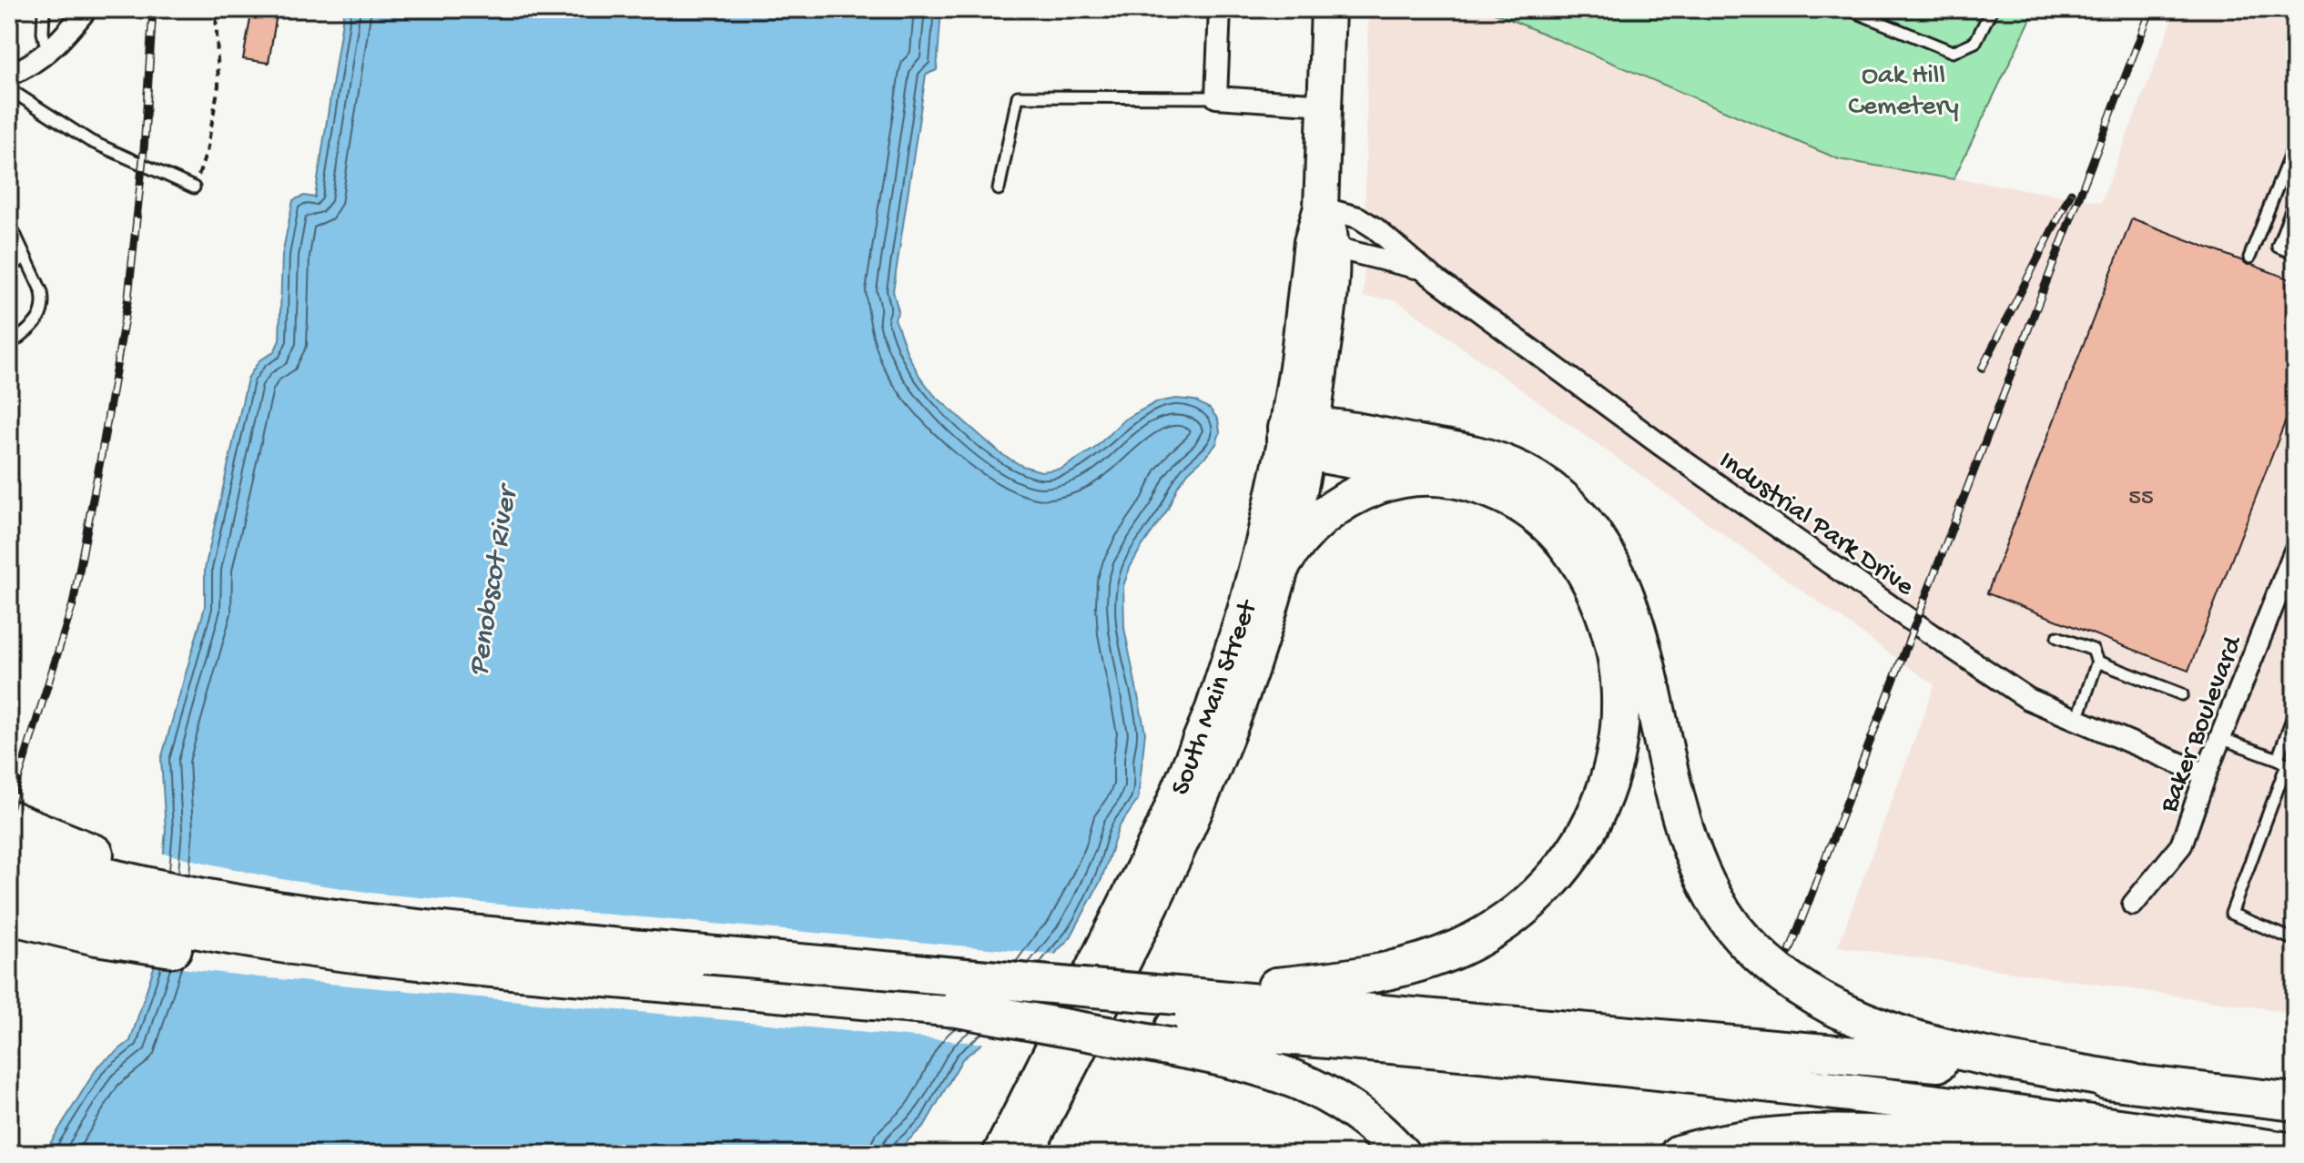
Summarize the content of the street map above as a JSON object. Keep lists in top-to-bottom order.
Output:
{
  "streets": {
    "main road": ["South Main Street"],
    "street": ["Industrial Park Drive", "Baker Boulevard"]
  },
  "crossings": [
    ["Industrial Park Drive", "South Main Street"],
    ["Industrial Park Drive", "Baker Boulevard"]
  ],
  "water": ["Penobscot River"],
  "parks": ["Oak Hill Cemetery"],
  "house_numbers": ["55"]
}
